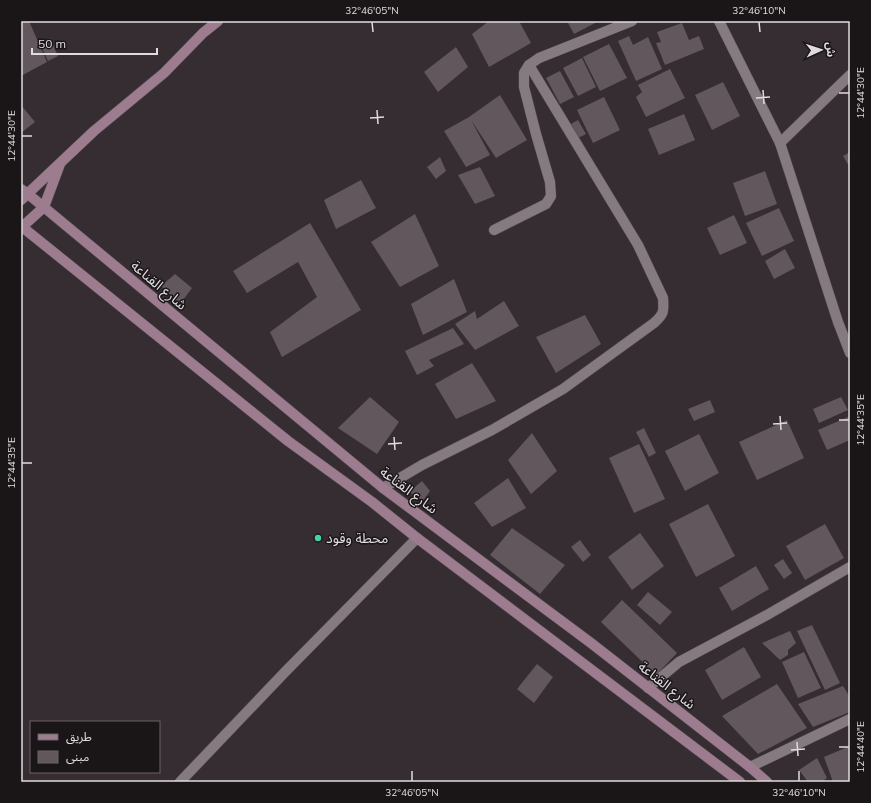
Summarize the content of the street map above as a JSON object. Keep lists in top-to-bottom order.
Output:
{
  "streets": {
    "street": ["شارع القناعة"]
  },
  "places": ["محطة وقود"],
  "legend": ["طريق", "مبنى"],
  "scale_bar": "50 m",
  "north": "right",
  "coordinates": [
    "32°46'05\"N",
    "32°46'10\"N",
    "12°44'30\"E",
    "12°44'35\"E",
    "12°44'40\"E"
  ]
}
